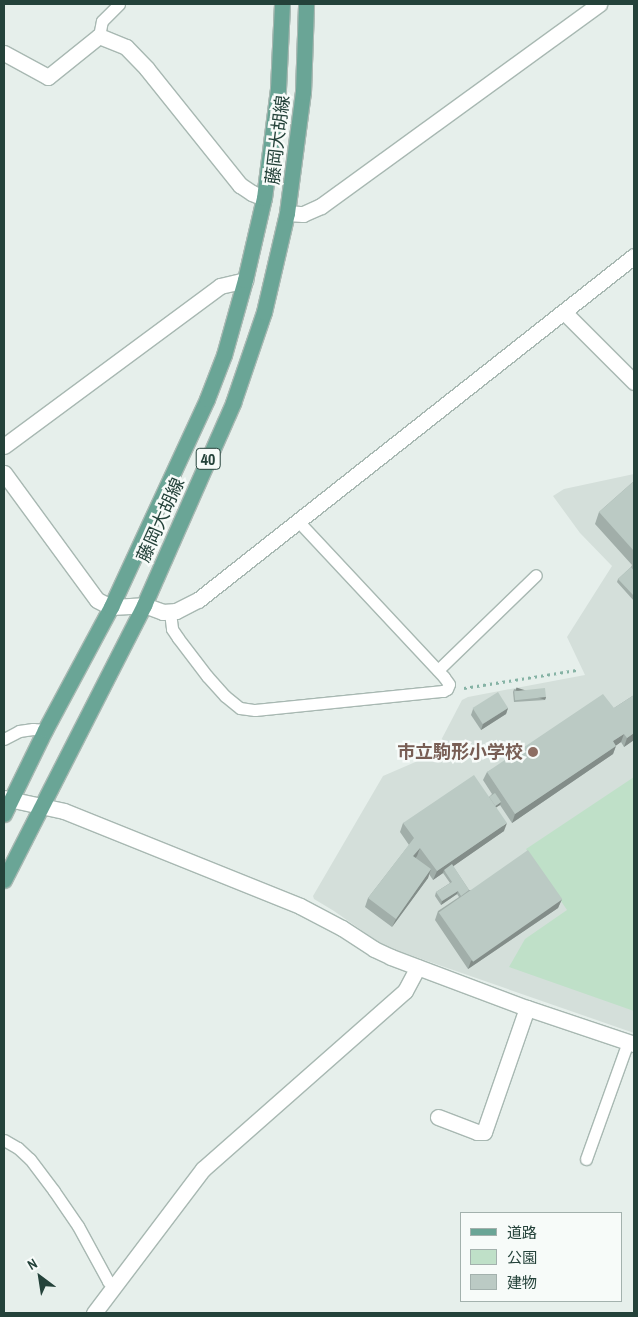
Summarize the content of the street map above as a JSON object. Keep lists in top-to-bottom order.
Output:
{
  "streets": {
    "main road": ["藤岡大胡線", "40"]
  },
  "places": ["市立駒形小学校"],
  "legend": ["道路", "公園", "建物"],
  "north": "top left"
}
